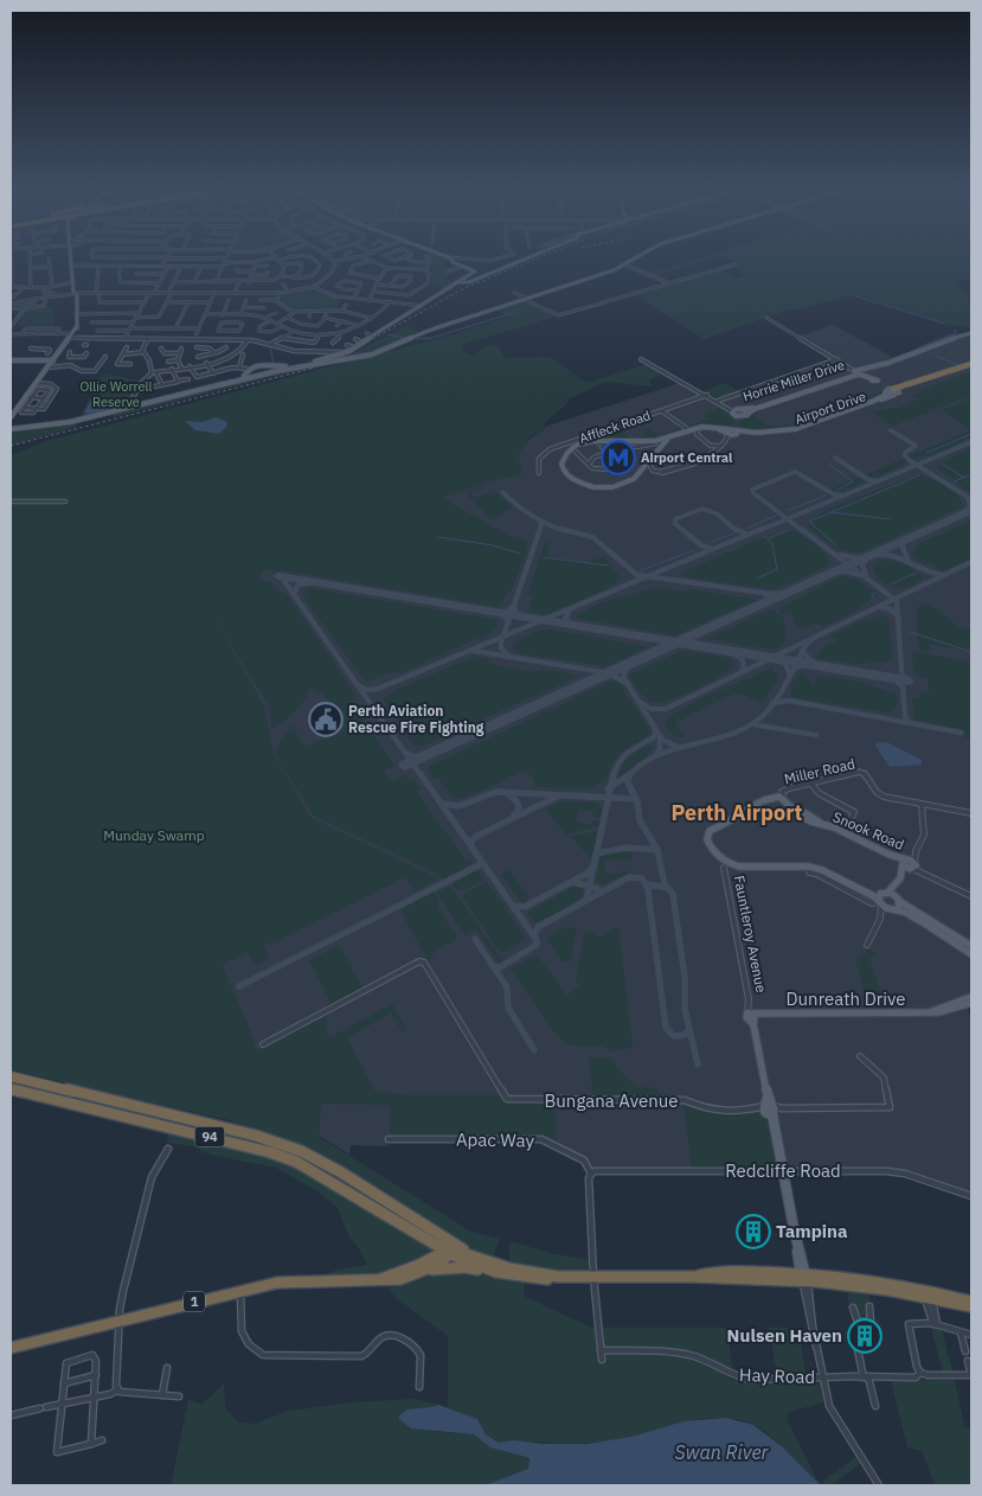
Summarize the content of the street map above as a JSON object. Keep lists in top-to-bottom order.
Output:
{
  "streets": {
    "highway": ["Airport Drive", "94", "1"],
    "main road": [
      "Horrie Miller Drive",
      "Miller Road",
      "Snook Road",
      "Fauntleroy Avenue",
      "Dunreath Drive"
    ],
    "street": [
      "Affleck Road",
      "Bungana Avenue",
      "Apac Way",
      "Redcliffe Road",
      "Hay Road"
    ]
  },
  "crossings": [
    ["Horrie Miller Drive", "Airport Drive"],
    ["Miller Road", "Snook Road"],
    ["Fauntleroy Avenue", "Dunreath Drive"],
    ["Fauntleroy Avenue", "Bungana Avenue"],
    ["Fauntleroy Avenue", "94"],
    ["Fauntleroy Avenue", "Redcliffe Road"],
    ["Fauntleroy Avenue", "Hay Road"],
    ["94", "1"],
    ["Apac Way", "Redcliffe Road"]
  ],
  "districts": ["Perth Airport"],
  "water": ["Swan River"],
  "parks": ["Ollie Worrell Reserve", "Munday Swamp"],
  "places": {
    "metro station": ["Airport Central"],
    "public building": ["Perth Aviation Rescue Fire Fighting"],
    "building": ["Tampina", "Nulsen Haven"]
  }
}
